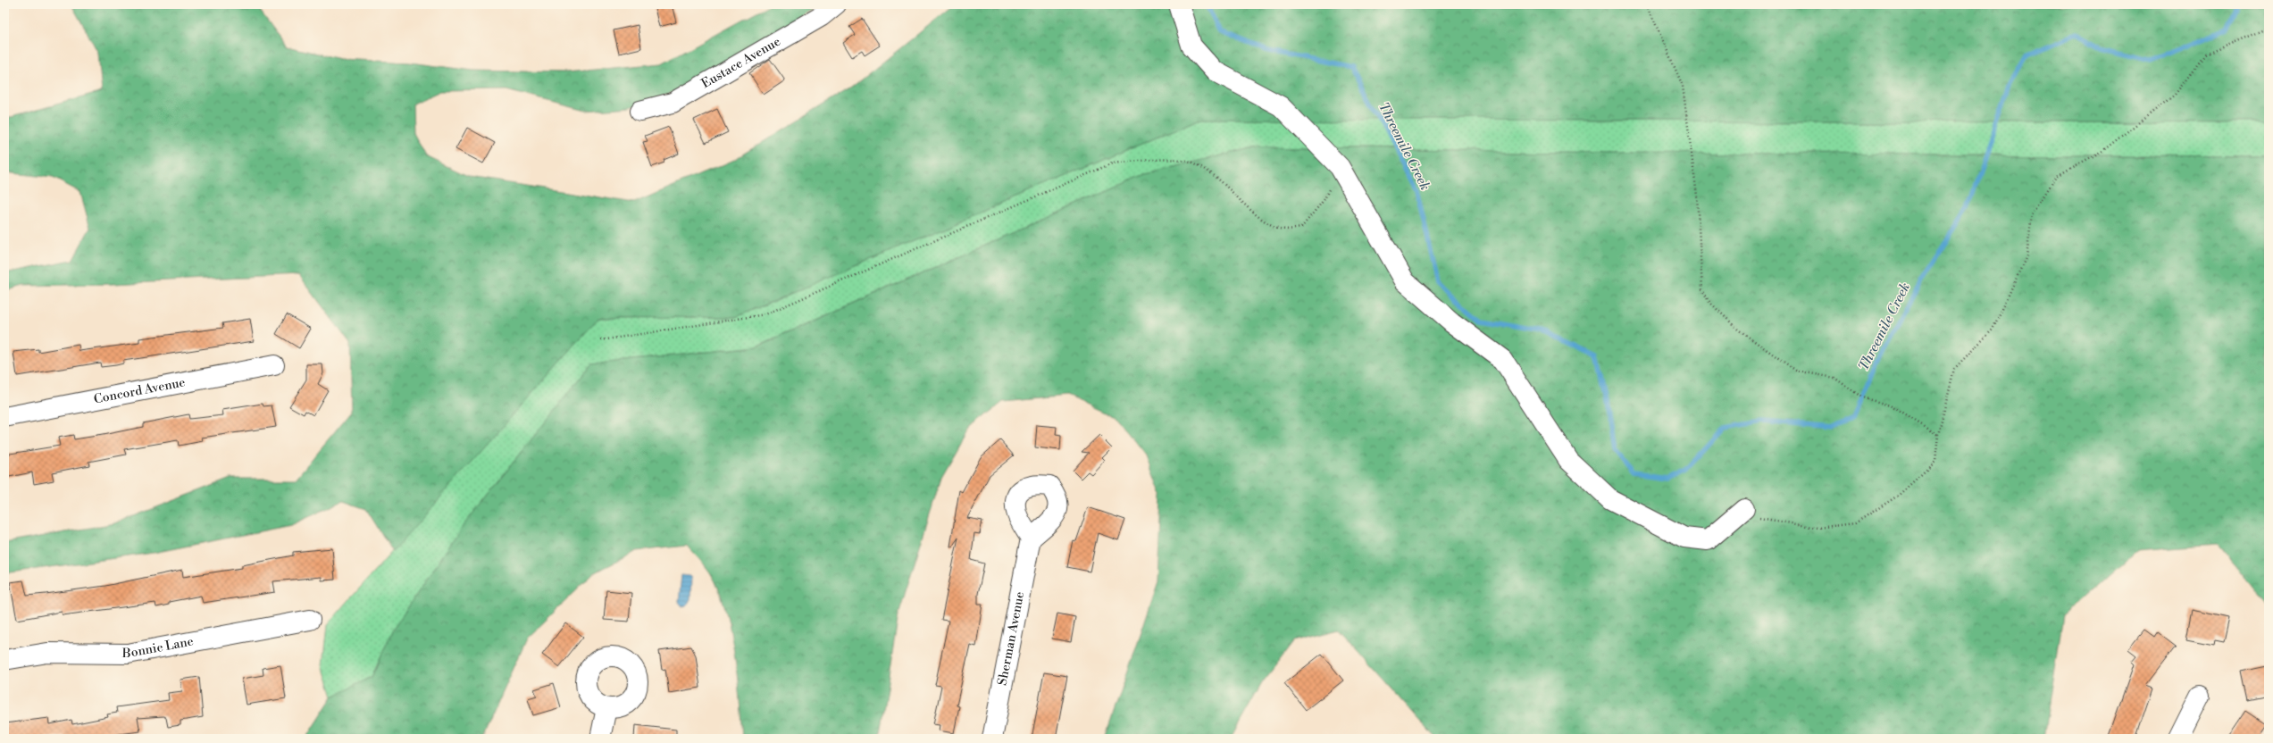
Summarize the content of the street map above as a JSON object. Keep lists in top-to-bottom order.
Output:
{
  "streets": {
    "street": [
      "Eustace Avenue",
      "Concord Avenue",
      "Sherman Avenue",
      "Bonnie Lane"
    ]
  },
  "water": ["Threemile Creek"]
}
